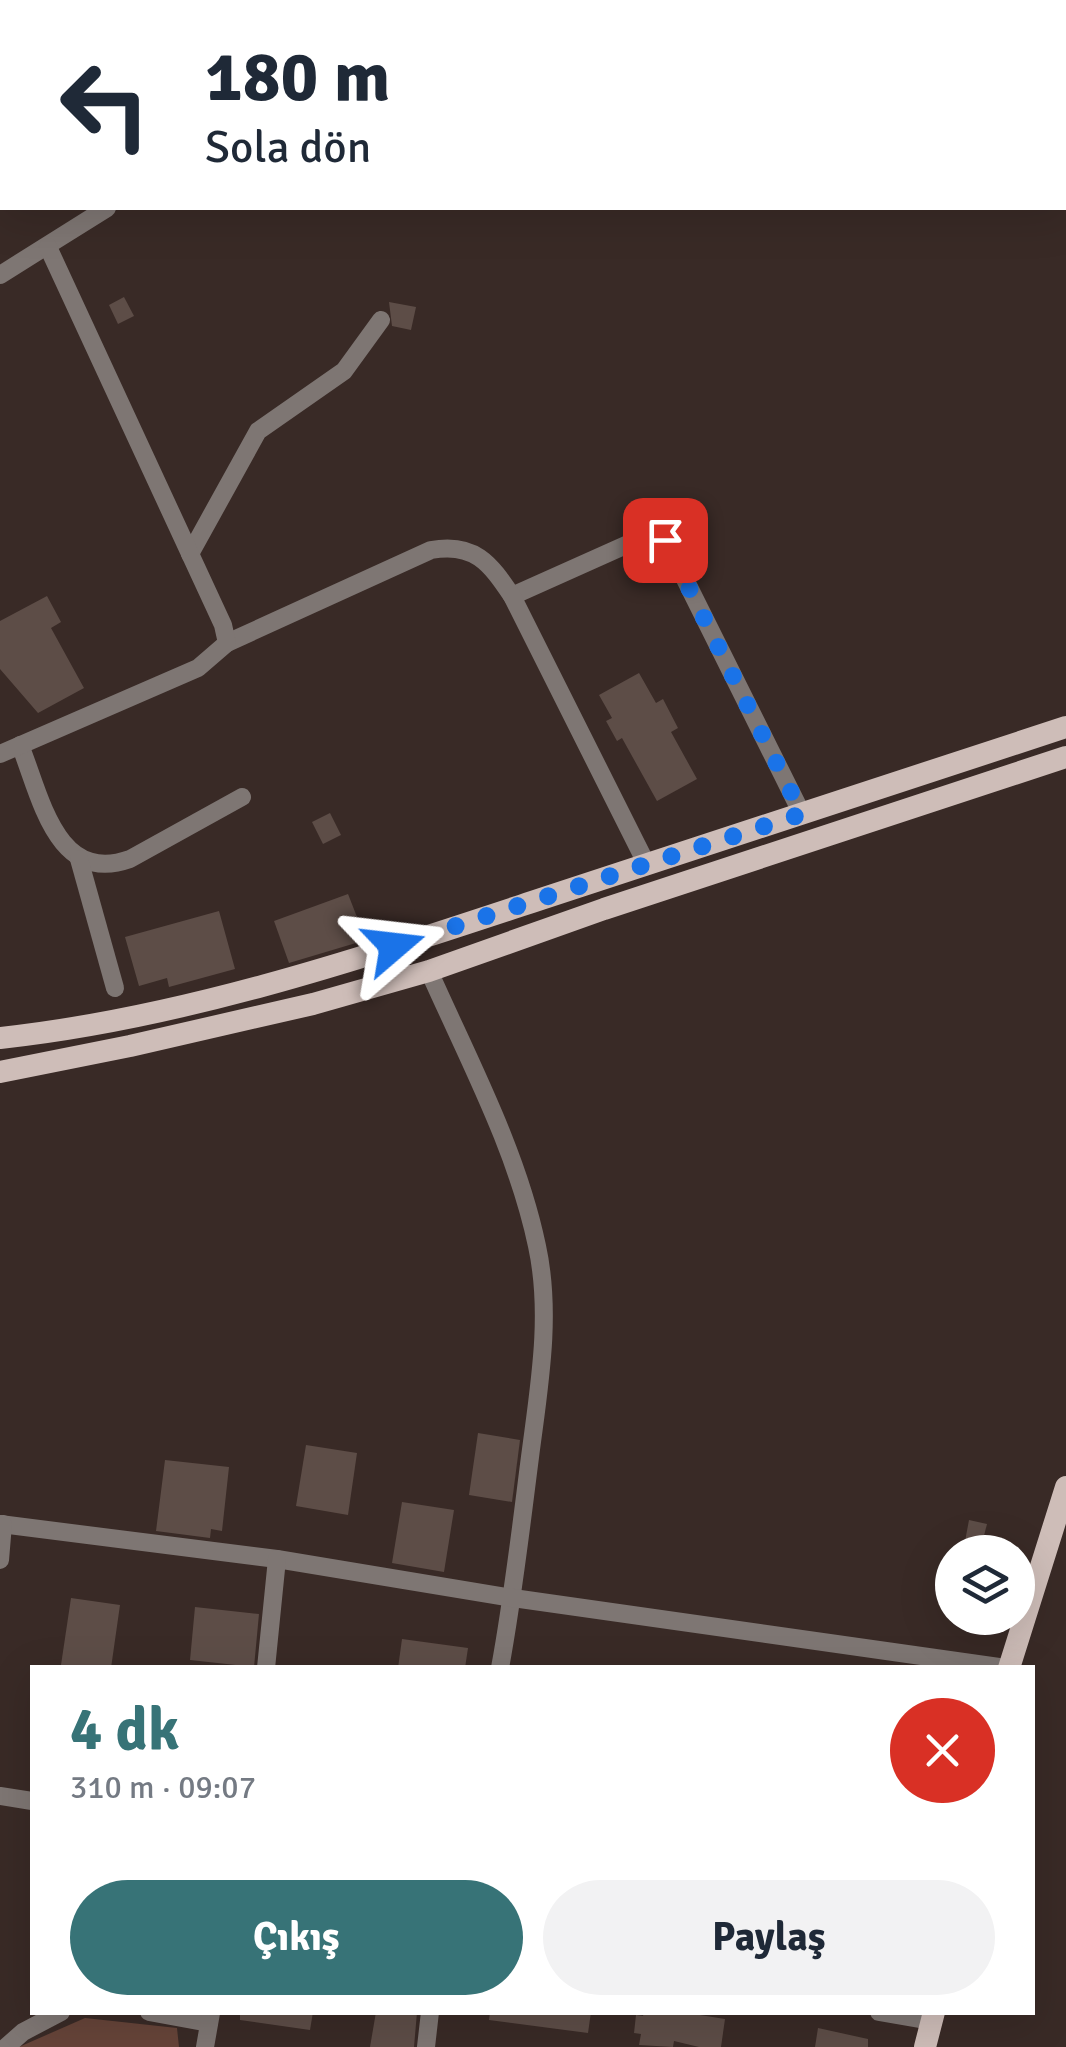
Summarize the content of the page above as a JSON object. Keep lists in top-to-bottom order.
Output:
{
  "page": {
    "turn": ["180 m", "Sola dön"],
    "heading": ["4 dk", "310 m · 09:07"],
    "buttons": ["Çıkış", "Paylaş"]
  }
}
